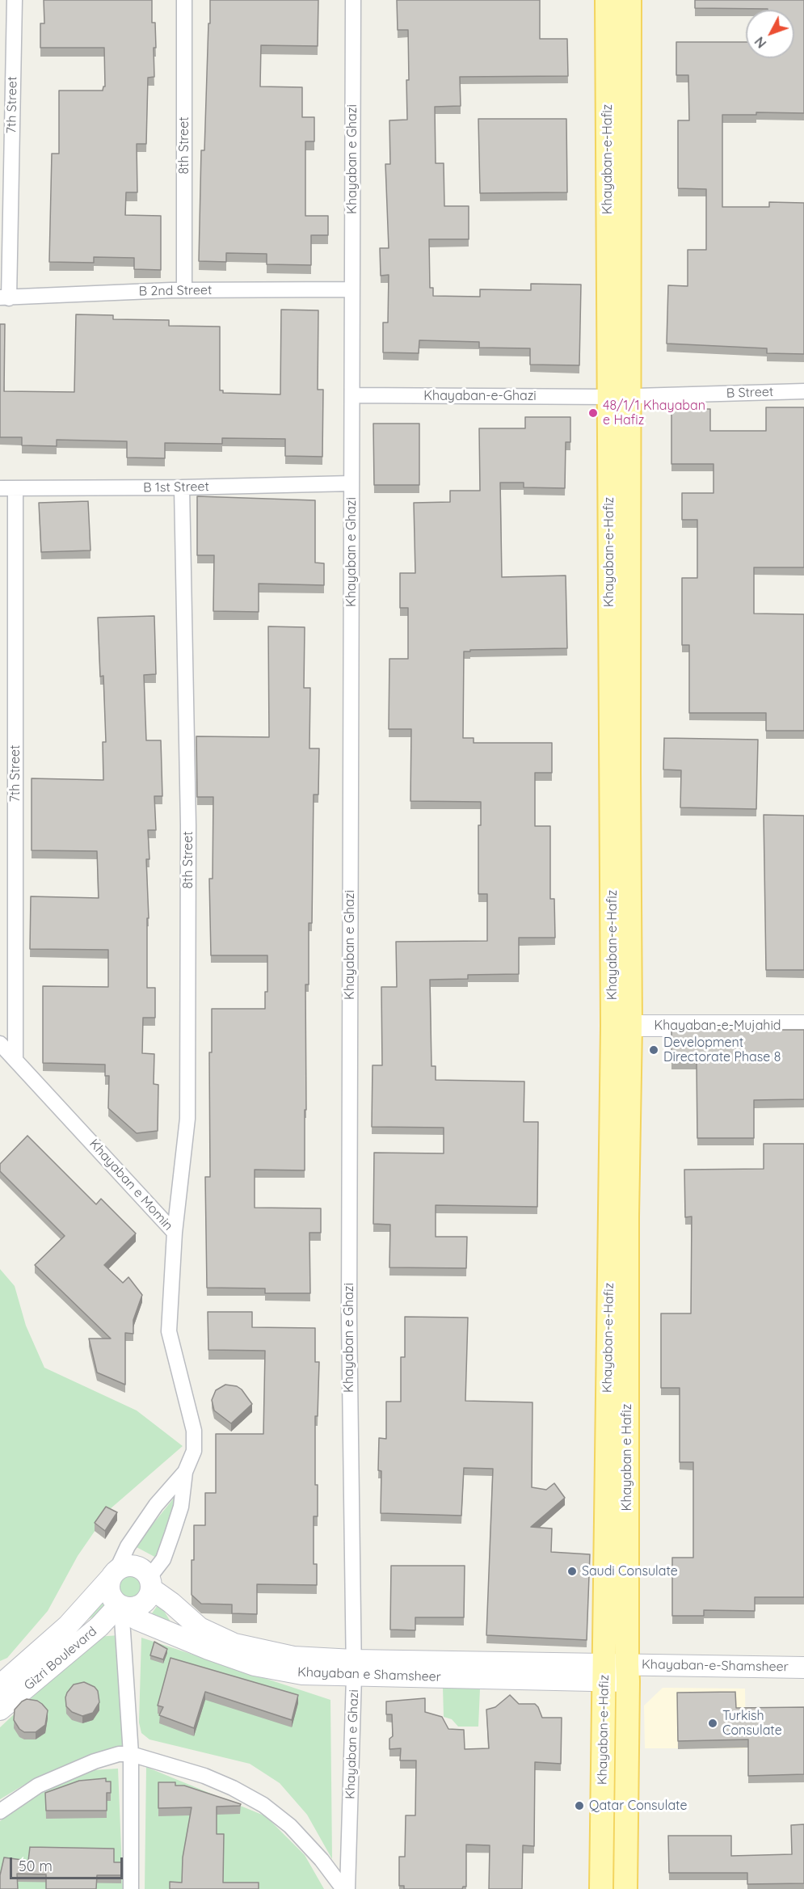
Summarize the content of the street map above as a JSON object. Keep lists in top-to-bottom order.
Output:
{
  "streets": {
    "main road": [
      "Khayaban-e-Hafiz",
      "Khayaban-e-Mujahid",
      "Khayaban e Hafiz",
      "Gizri Boulevard",
      "Khayaban-e-Shamsheer",
      "Khayaban e Shamsheer"
    ],
    "street": [
      "7th Street",
      "8th Street",
      "Khayaban e Ghazi",
      "B 2nd Street",
      "B Street",
      "Khayaban-e-Ghazi",
      "B 1st Street",
      "Khayaban e Momin"
    ]
  },
  "crossings": [
    ["7th Street", "B 2nd Street"],
    ["7th Street", "B 1st Street"],
    ["7th Street", "Khayaban e Momin"],
    ["8th Street", "B 2nd Street"],
    ["8th Street", "B 1st Street"],
    ["8th Street", "Khayaban e Momin"],
    ["Khayaban e Ghazi", "B 2nd Street"],
    ["Khayaban e Ghazi", "Khayaban-e-Ghazi"],
    ["Khayaban e Ghazi", "B 1st Street"],
    ["Khayaban e Ghazi", "Khayaban e Shamsheer"],
    ["Khayaban-e-Hafiz", "B Street"],
    ["Khayaban-e-Hafiz", "Khayaban-e-Ghazi"],
    ["Khayaban-e-Hafiz", "Khayaban-e-Mujahid"],
    ["Khayaban-e-Hafiz", "Khayaban e Hafiz"],
    ["Khayaban-e-Hafiz", "Khayaban e Shamsheer"],
    ["B Street", "Khayaban-e-Ghazi"],
    ["Khayaban-e-Mujahid", "Khayaban e Hafiz"],
    ["Khayaban e Momin", "Gizri Boulevard"],
    ["Khayaban e Momin", "Khayaban e Shamsheer"],
    ["Khayaban e Hafiz", "Khayaban-e-Shamsheer"],
    ["Khayaban e Hafiz", "Khayaban e Shamsheer"],
    ["Gizri Boulevard", "Khayaban e Shamsheer"],
    ["Khayaban-e-Shamsheer", "Khayaban e Shamsheer"]
  ],
  "places": [
    "48/1/1 Khayaban e Hafiz",
    "Development Directorate Phase 8",
    "Saudi Consulate",
    "Turkish Consulate",
    "Qatar Consulate"
  ],
  "scale_bar": "50 m",
  "north": "bottom left"
}
